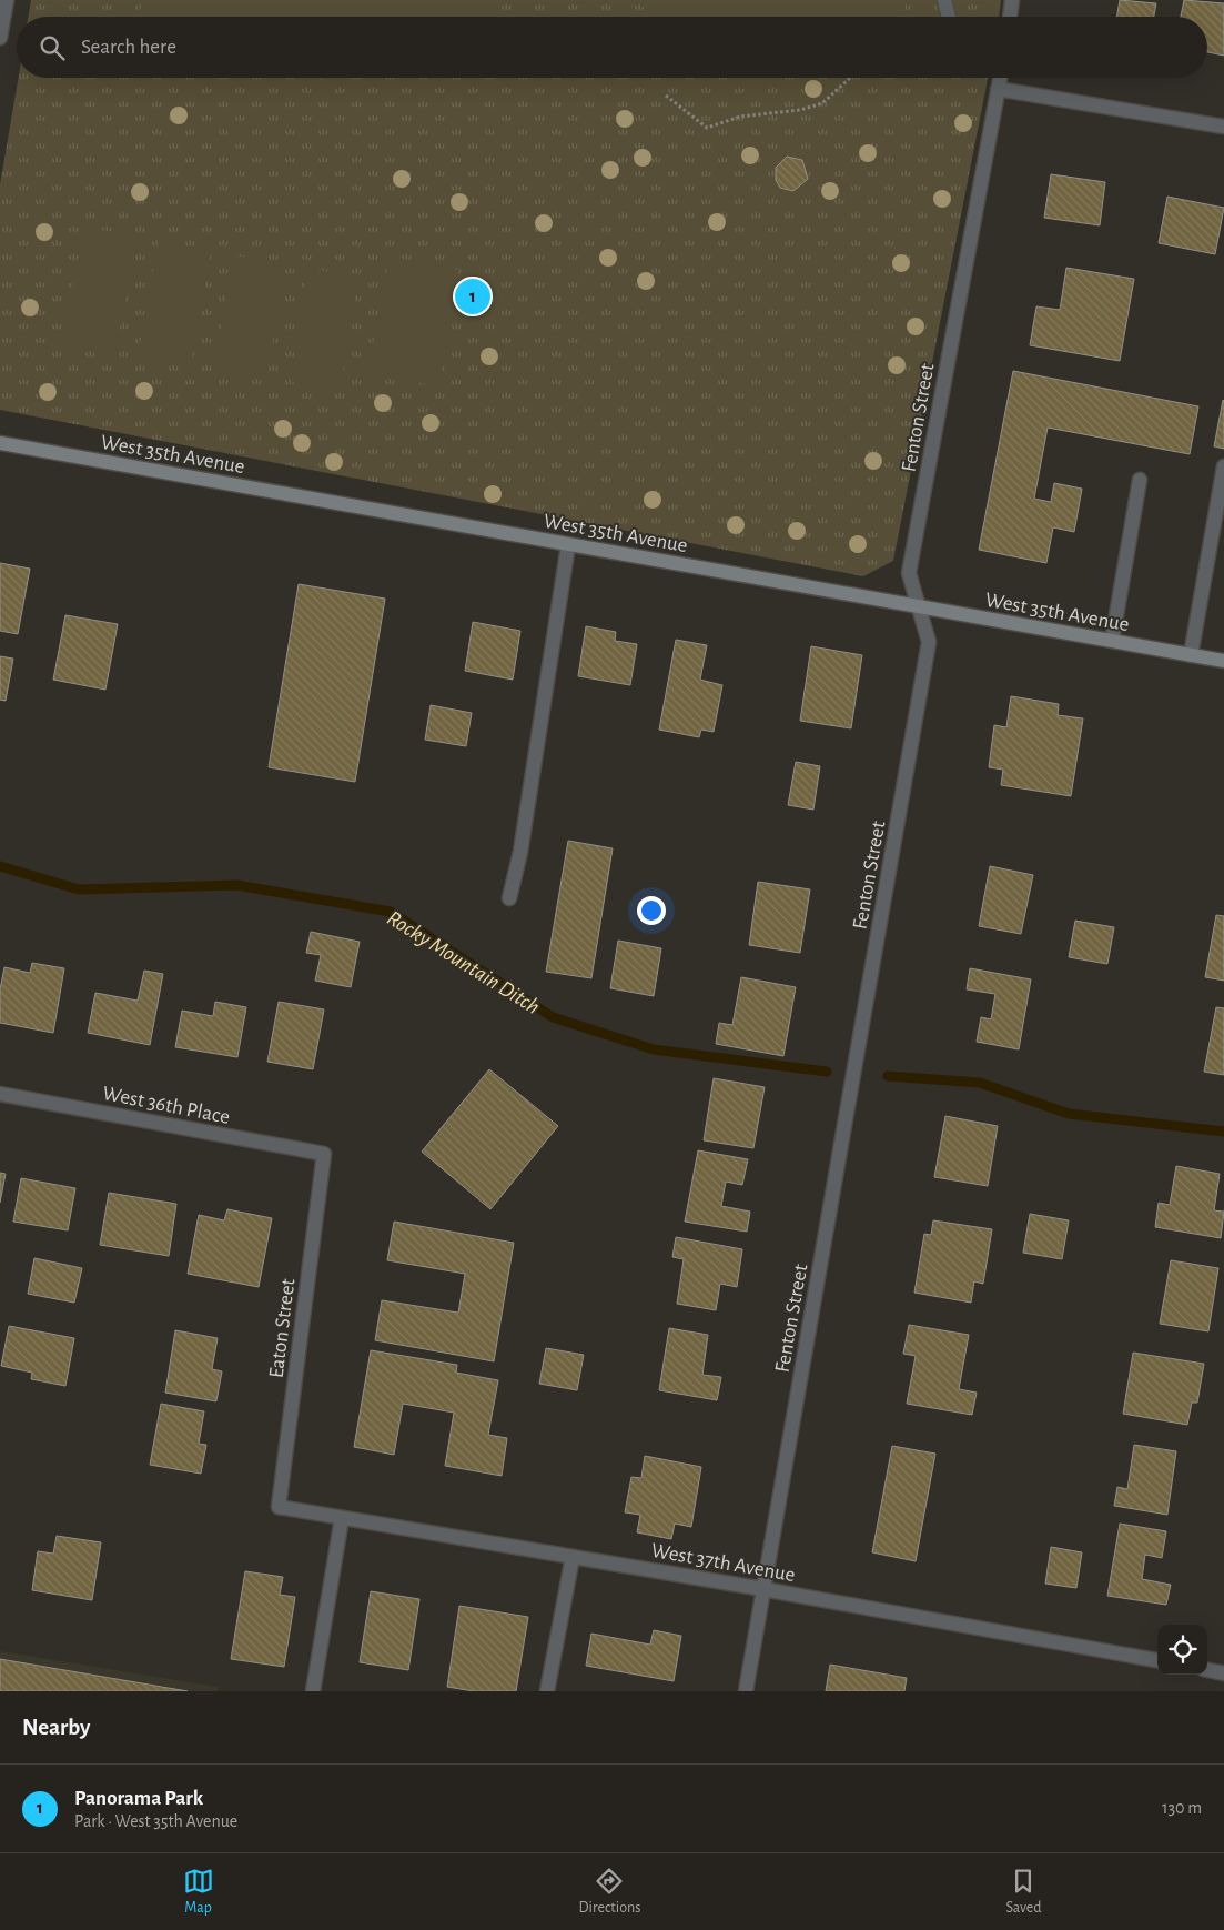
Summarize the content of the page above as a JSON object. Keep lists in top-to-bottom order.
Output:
{
  "streets": {
    "street": [
      "Fenton Street",
      "West 35th Avenue",
      "West 36th Place",
      "Eaton Street",
      "West 37th Avenue"
    ]
  },
  "crossings": [
    ["Fenton Street", "West 35th Avenue"],
    ["Fenton Street", "West 37th Avenue"],
    ["West 36th Place", "Eaton Street"],
    ["Eaton Street", "West 37th Avenue"]
  ],
  "water": ["Rocky Mountain Ditch"],
  "page": {
    "search": "Search here",
    "pins": "1",
    "heading": "Nearby",
    "list": [
      {
        "mark": "1",
        "name": "Panorama Park",
        "note": "Park · West 35th Avenue",
        "value": "130 m"
      }
    ],
    "nav": ["Map", "Directions", "Saved"]
  }
}
